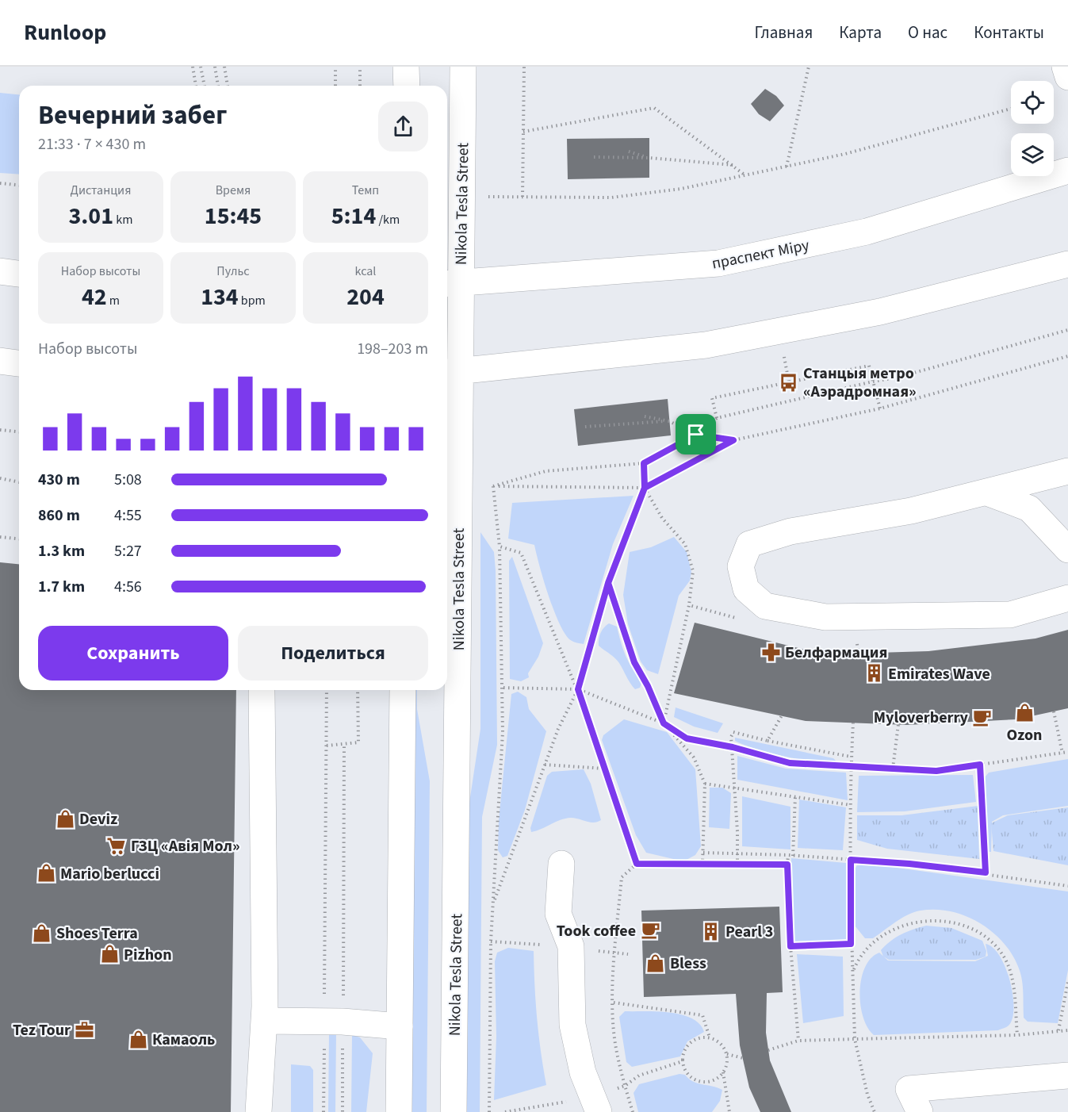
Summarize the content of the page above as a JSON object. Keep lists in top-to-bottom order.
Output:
{
  "streets": {
    "main road": ["Nikola Tesla Street", "праспект Міру"]
  },
  "crossings": [
    ["Nikola Tesla Street", "праспект Міру"]
  ],
  "places": {
    "bus stop": ["Станцыя метро «Аэрадромная»"],
    "pharmacy": ["Белфармация"],
    "building": ["Emirates Wave", "Pearl 3"],
    "shop": [
      "Ozon",
      "Deviz",
      "Mario berlucci",
      "Shoes Terra",
      "Pizhon",
      "Bless",
      "Камаоль"
    ],
    "cafe": ["Myloverberry", "Took coffee"],
    "supermarket": ["ГЗЦ «Авія Мол»"],
    "office": ["Tez Tour"]
  },
  "page": {
    "header": "Runloop",
    "nav": [
      "Главная",
      "Карта",
      "О нас",
      "Контакты"
    ],
    "heading": ["Вечерний забег", "21:33 · 7 × 430 m"],
    "stats": [
      ["Дистанция", "3.01 km"],
      ["Время", "15:45"],
      ["Темп", "5:14 /km"],
      ["Набор высоты", "42 m"],
      ["Пульс", "134 bpm"],
      ["kcal", "204"]
    ],
    "chart": ["Набор высоты", "198–203 m"],
    "list": [
      {
        "name": "430 m",
        "note": "5:08"
      },
      {
        "name": "860 m",
        "note": "4:55"
      },
      {
        "name": "1.3 km",
        "note": "5:27"
      },
      {
        "name": "1.7 km",
        "note": "4:56"
      }
    ],
    "buttons": ["Сохранить", "Поделиться"]
  }
}
